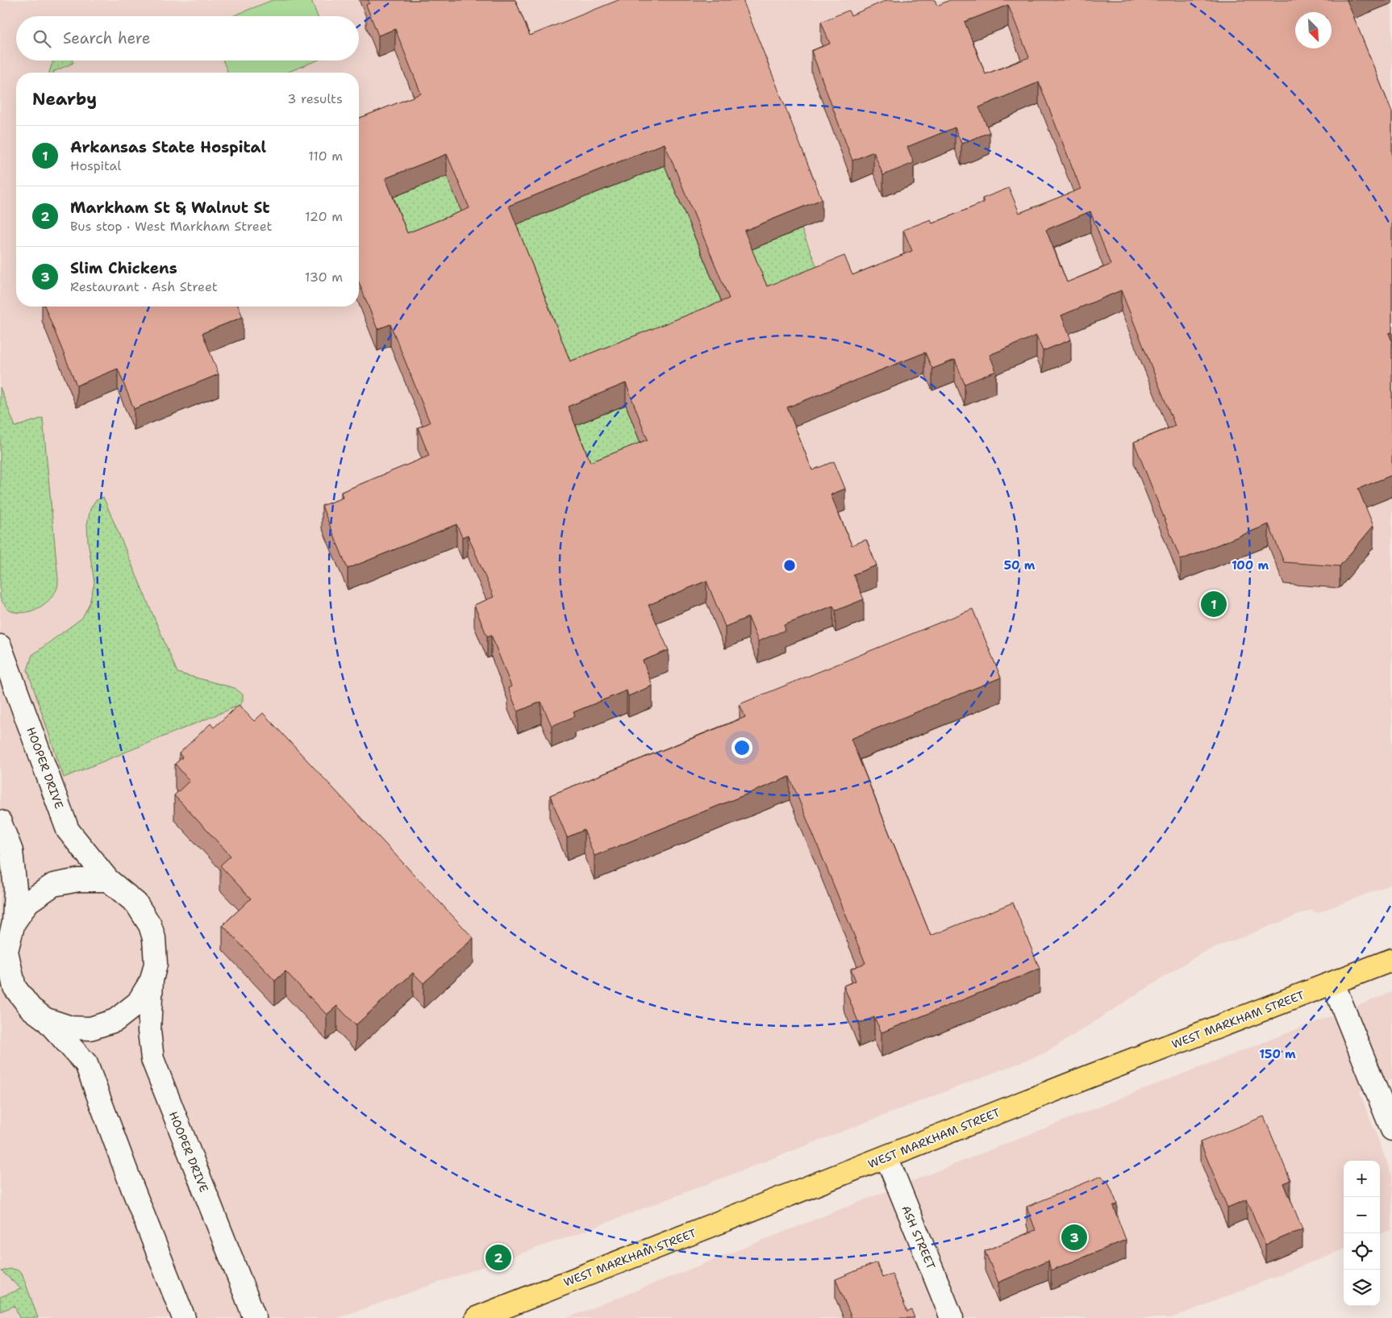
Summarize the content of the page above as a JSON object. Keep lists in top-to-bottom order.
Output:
{
  "streets": {
    "main road": ["WEST MARKHAM STREET"],
    "street": ["HOOPER DRIVE", "ASH STREET"]
  },
  "crossings": [
    ["WEST MARKHAM STREET", "ASH STREET"]
  ],
  "north": "bottom right",
  "page": {
    "search": "Search here",
    "heading": ["Nearby", "3 results"],
    "list": [
      {
        "mark": "1",
        "name": "Arkansas State Hospital",
        "note": "Hospital",
        "value": "110 m"
      },
      {
        "mark": "2",
        "name": "Markham St & Walnut St",
        "note": "Bus stop · West Markham Street",
        "value": "120 m"
      },
      {
        "mark": "3",
        "name": "Slim Chickens",
        "note": "Restaurant · Ash Street",
        "value": "130 m"
      }
    ],
    "pins": ["1", "3", "2"],
    "map_buttons": ["+", "−"]
  },
  "rings": ["50 m", "100 m", "150 m"]
}
